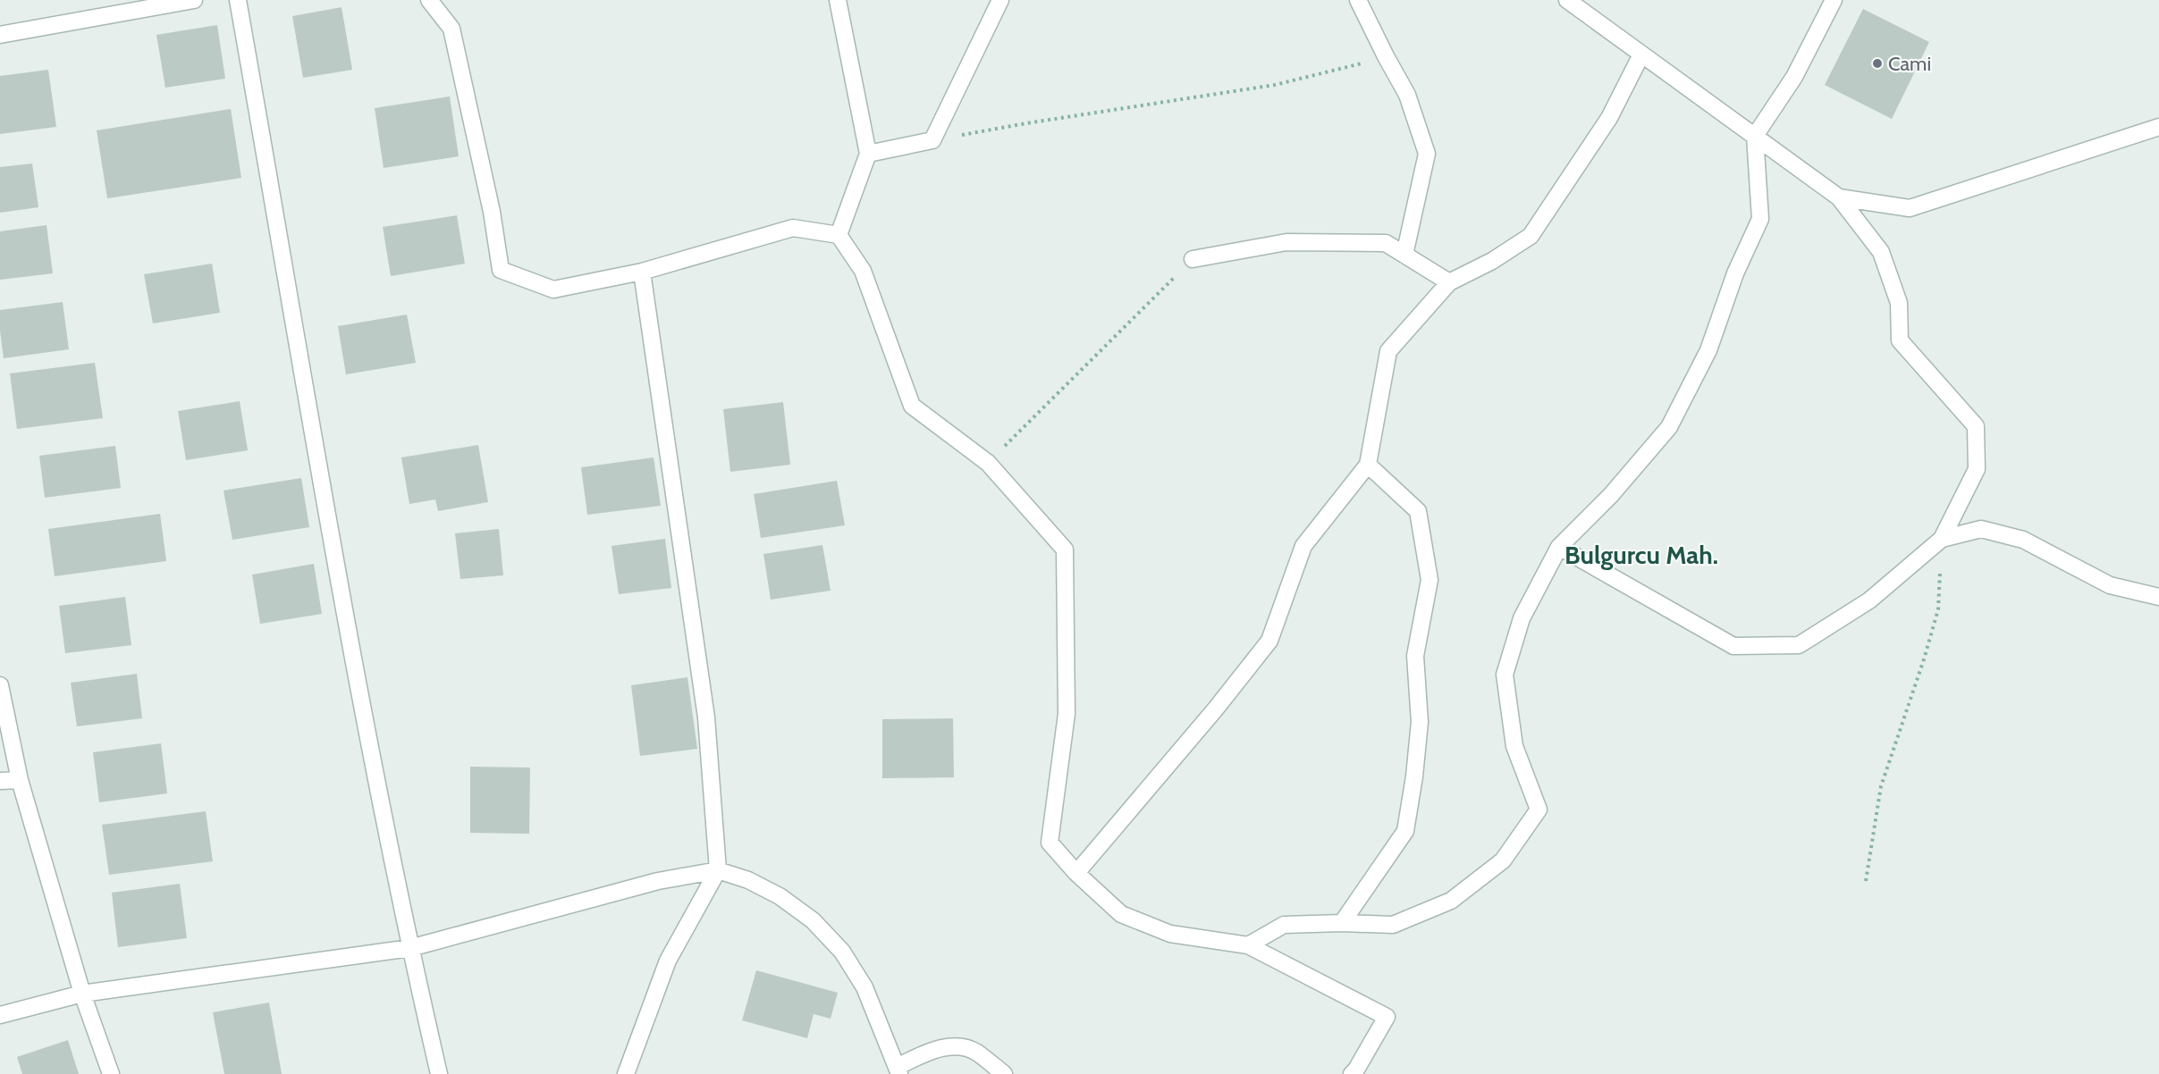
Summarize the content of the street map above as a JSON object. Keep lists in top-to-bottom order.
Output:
{
  "districts": ["Bulgurcu Mah."],
  "places": ["Cami"]
}
